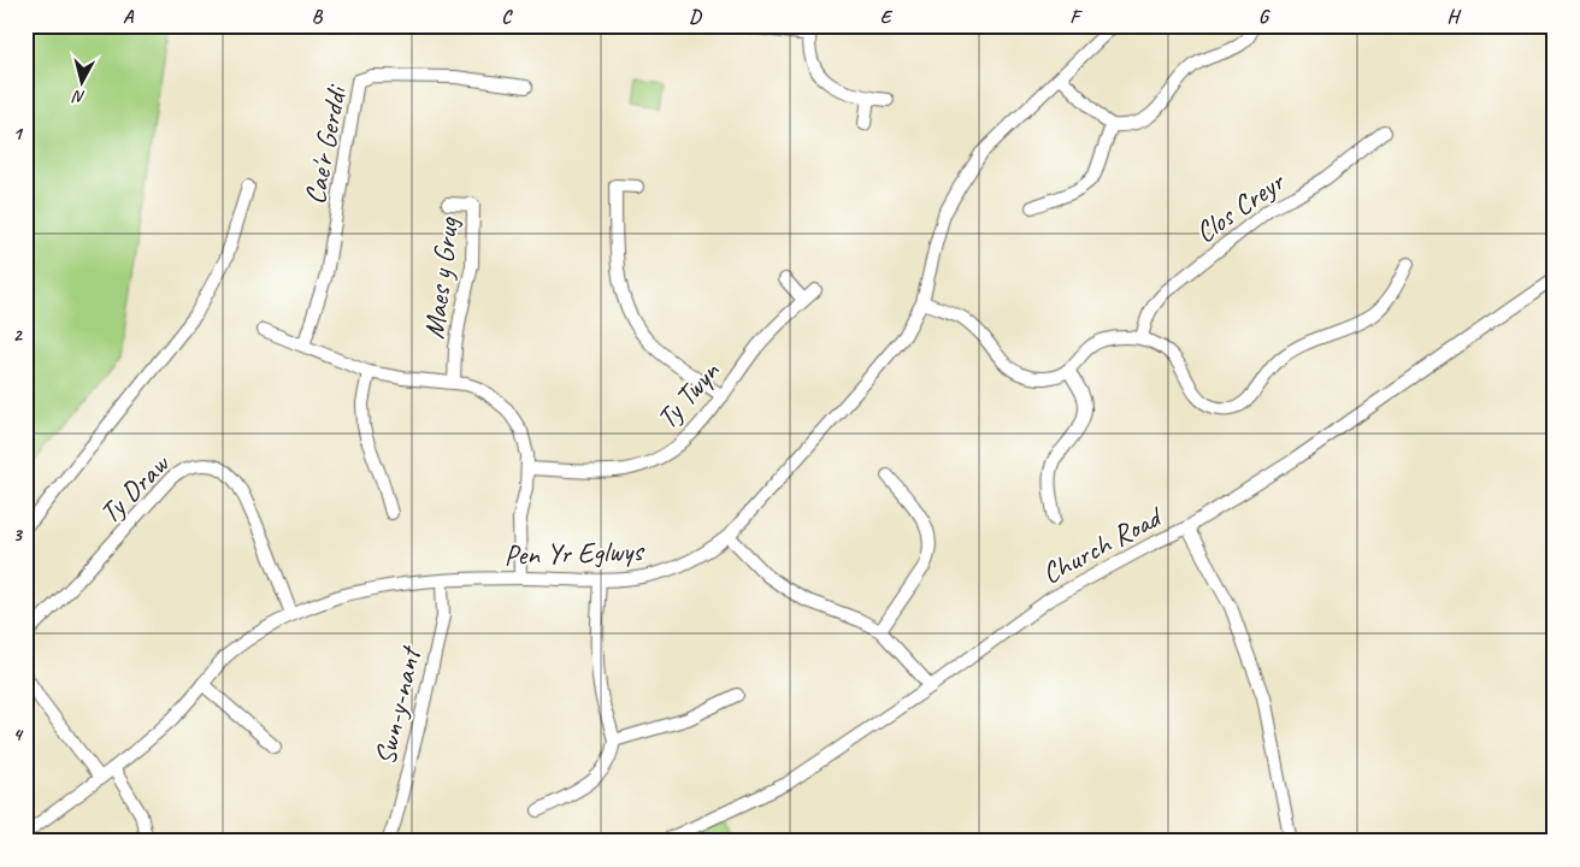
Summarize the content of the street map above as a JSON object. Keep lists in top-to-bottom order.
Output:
{
  "streets": {
    "street": [
      "Cae'r Gerddi",
      "Clos Creyr",
      "Maes y Grug",
      "Ty Twyn",
      "Ty Draw",
      "Church Road",
      "Pen Yr Eglwys",
      "Swn-y-nant"
    ]
  },
  "crossings": [
    ["Ty Draw", "Pen Yr Eglwys"],
    ["Pen Yr Eglwys", "Swn-y-nant"]
  ],
  "north": "bottom",
  "grid": {
    "columns": [
      "A",
      "B",
      "C",
      "D",
      "E",
      "F",
      "G",
      "H"
    ],
    "rows": [
      "1",
      "2",
      "3",
      "4"
    ]
  }
}
